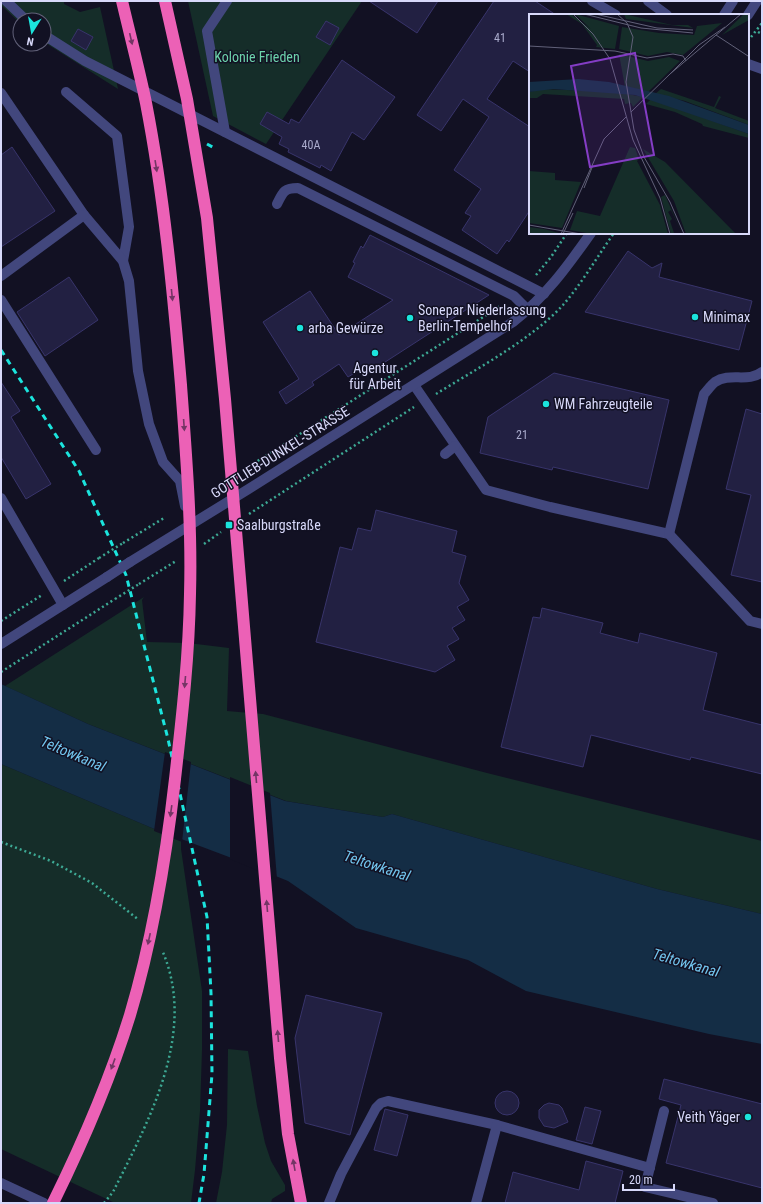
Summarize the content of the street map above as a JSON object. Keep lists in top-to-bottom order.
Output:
{
  "streets": {
    "street": ["GOTTLIEB-DUNKEL-STRASSE"]
  },
  "water": ["Teltowkanal"],
  "parks": ["Kolonie Frieden"],
  "places": {
    "other": [
      "Minimax",
      "Sonepar Niederlassung Berlin-Tempelhof",
      "arba Gewürze",
      "Agentur für Arbeit",
      "WM Fahrzeugteile",
      "Veith Yäger"
    ],
    "transit": ["Saalburgstraße"]
  },
  "house_numbers": ["41", "40A", "21"],
  "scale_bar": "20 m",
  "north": "bottom"
}
